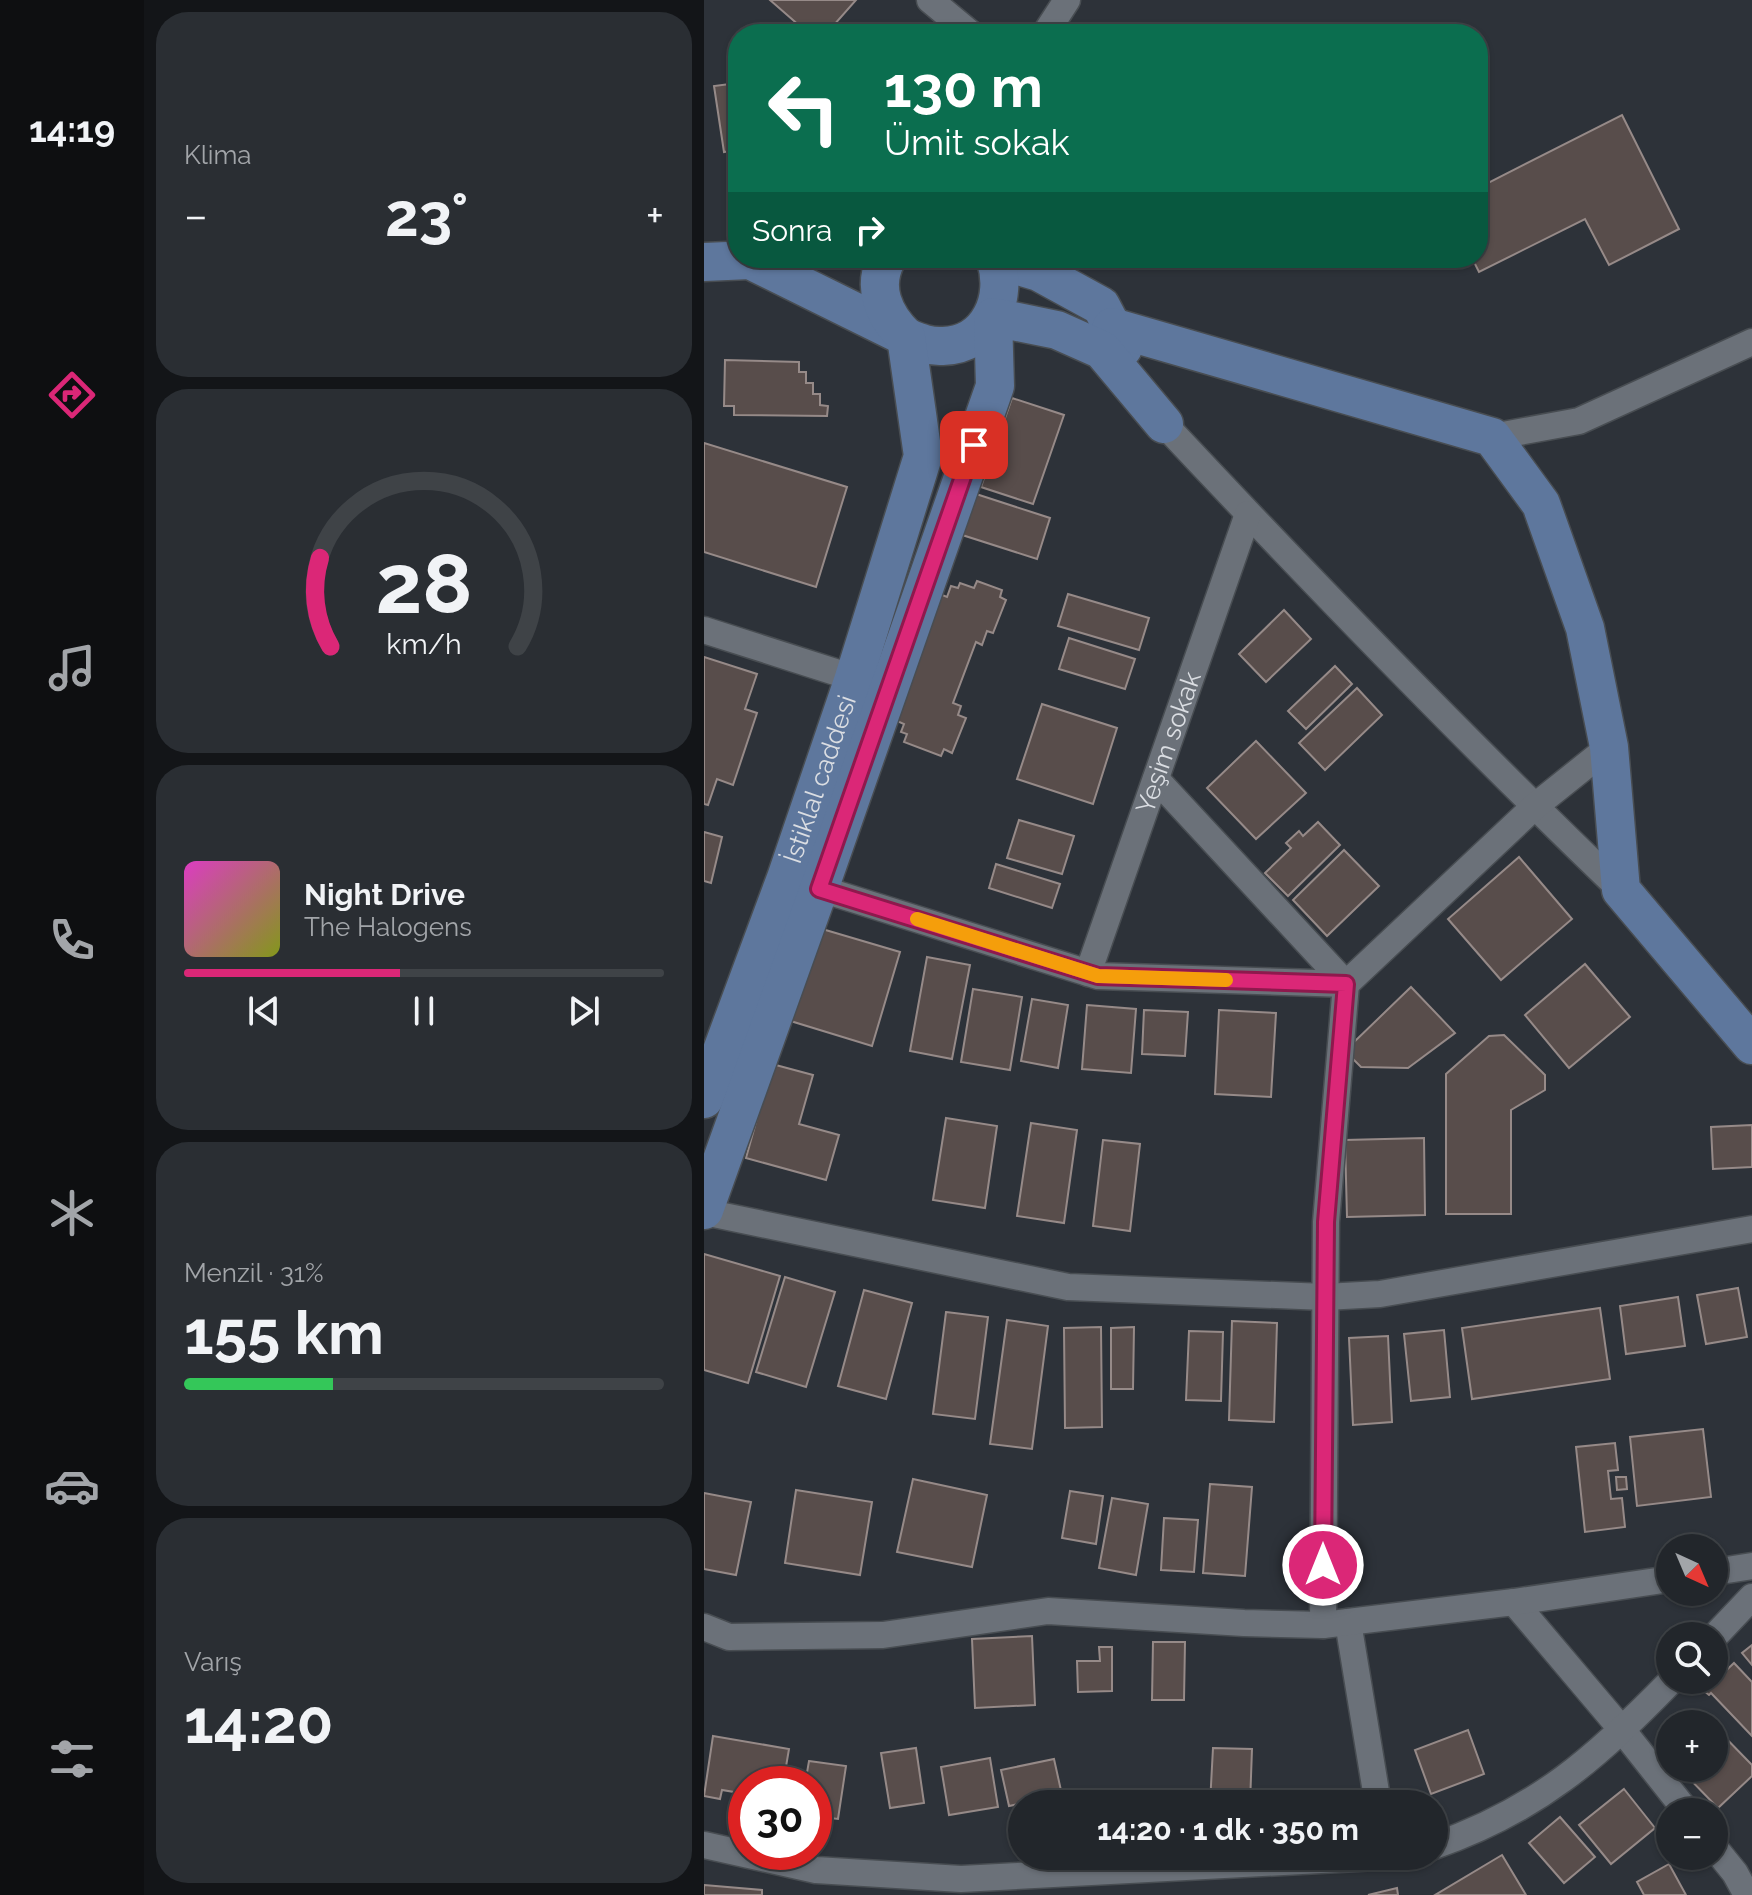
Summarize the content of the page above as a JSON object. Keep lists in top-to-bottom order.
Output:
{
  "streets": {
    "street": ["Yeşim sokak", "İstiklal caddesi"]
  },
  "north": "bottom right",
  "page": {
    "tabs": "14:19",
    "tile": [
      "Klima",
      ["Menzil · 31%", "155 km"],
      ["Varış", "14:20"]
    ],
    "turn": ["130 m", "Ümit sokak"],
    "heat": ["−", "23°", "+"],
    "then": "Sonra",
    "song": ["Night Drive", "The Halogens"],
    "map_buttons": ["+", "−"],
    "limit": "30",
    "trip": "14:20 · 1 dk · 350 m",
    "gauge": ["28", "km/h"]
  }
}
